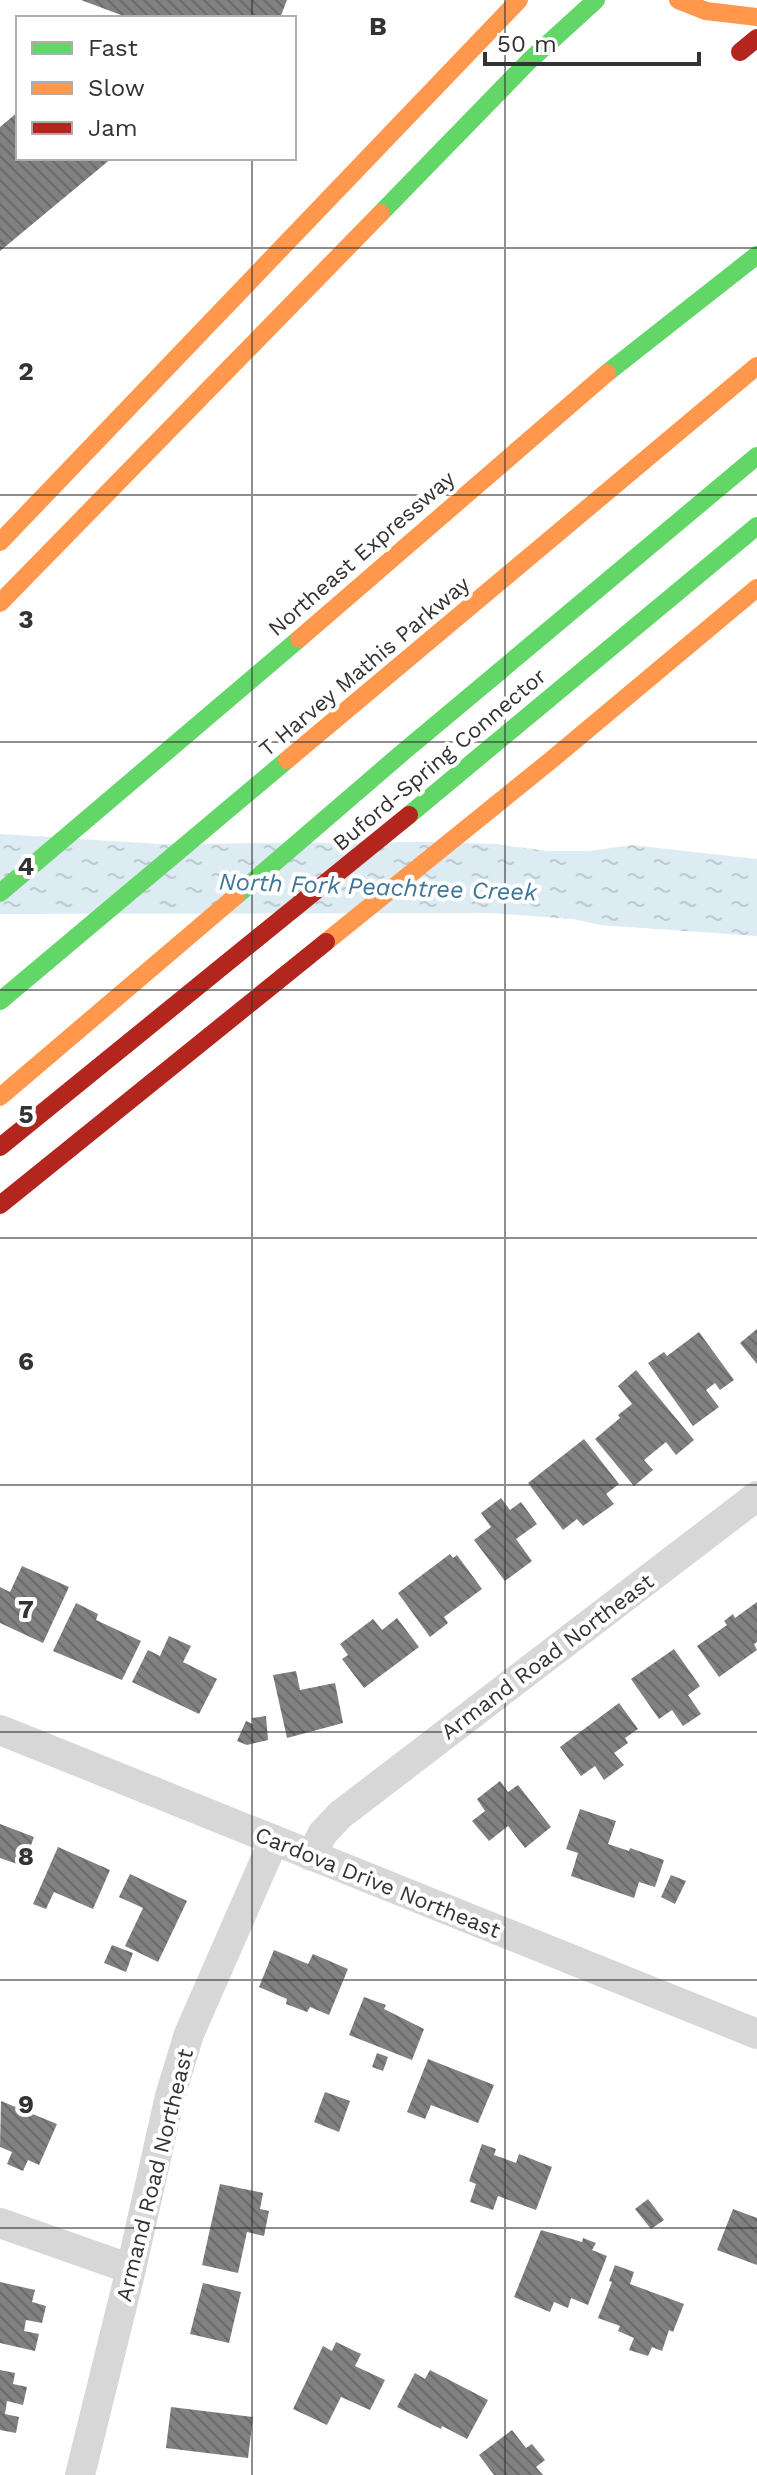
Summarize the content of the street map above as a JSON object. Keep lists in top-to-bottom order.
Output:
{
  "streets": {
    "main road": ["Northeast Expressway", "T Harvey Mathis Parkway", "Buford-Spring Connector"],
    "street": ["Armand Road Northeast", "Cardova Drive Northeast"]
  },
  "crossings": [
    ["Armand Road Northeast", "Cardova Drive Northeast"]
  ],
  "water": ["North Fork Peachtree Creek"],
  "legend": ["Fast", "Slow", "Jam"],
  "scale_bar": "50 m",
  "grid": {
    "columns": ["B"],
    "rows": [
      "2",
      "3",
      "4",
      "5",
      "6",
      "7",
      "8",
      "9"
    ]
  }
}
